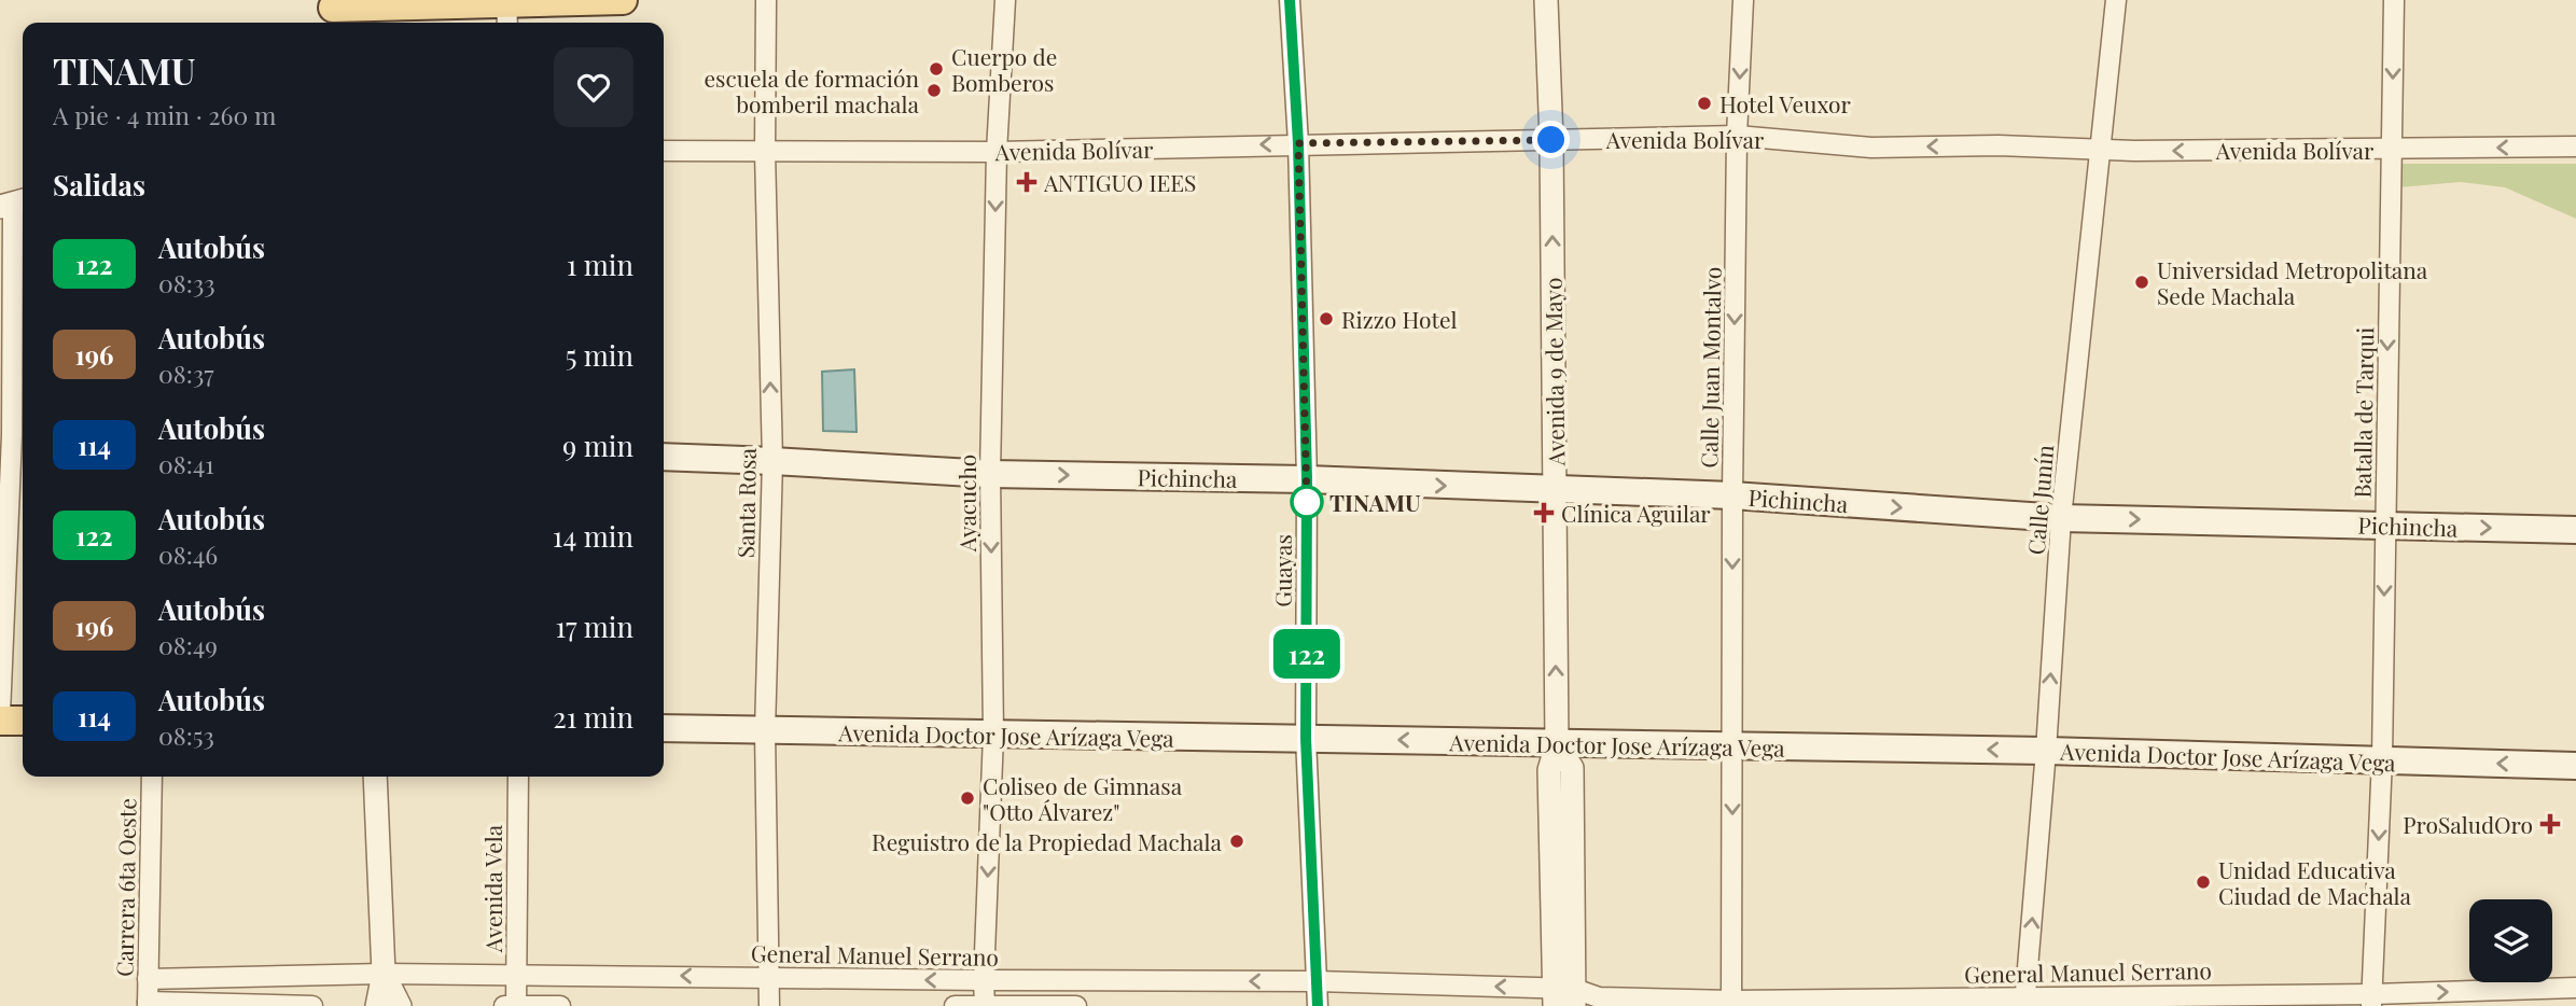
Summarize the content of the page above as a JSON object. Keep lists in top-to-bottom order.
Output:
{
  "streets": {
    "main road": ["Pichincha", "Avenida Doctor Jose Arízaga Vega"],
    "street": [
      "Avenida Bolívar",
      "Calle Juan Montalvo",
      "Avenida 9 de Mayo",
      "Batalla de Tarqui",
      "Calle Junín",
      "Santa Rosa",
      "Ayacucho",
      "Guayas",
      "Carrera 6ta Oeste",
      "Avenida Vela",
      "General Manuel Serrano"
    ]
  },
  "crossings": [
    ["Avenida Bolívar", "Calle Juan Montalvo"],
    ["Avenida Bolívar", "Avenida 9 de Mayo"],
    ["Avenida Bolívar", "Batalla de Tarqui"],
    ["Avenida Bolívar", "Calle Junín"],
    ["Avenida Bolívar", "Santa Rosa"],
    ["Avenida Bolívar", "Ayacucho"],
    ["Avenida Bolívar", "Guayas"],
    ["Calle Juan Montalvo", "Pichincha"],
    ["Calle Juan Montalvo", "Avenida Doctor Jose Arízaga Vega"],
    ["Calle Juan Montalvo", "General Manuel Serrano"],
    ["Avenida 9 de Mayo", "Pichincha"],
    ["Avenida 9 de Mayo", "Avenida Doctor Jose Arízaga Vega"],
    ["Avenida 9 de Mayo", "General Manuel Serrano"],
    ["Batalla de Tarqui", "Pichincha"],
    ["Batalla de Tarqui", "Avenida Doctor Jose Arízaga Vega"],
    ["Batalla de Tarqui", "General Manuel Serrano"],
    ["Pichincha", "Calle Junín"],
    ["Pichincha", "Santa Rosa"],
    ["Pichincha", "Ayacucho"],
    ["Pichincha", "Guayas"],
    ["Calle Junín", "Avenida Doctor Jose Arízaga Vega"],
    ["Calle Junín", "General Manuel Serrano"],
    ["Santa Rosa", "Avenida Doctor Jose Arízaga Vega"],
    ["Santa Rosa", "General Manuel Serrano"],
    ["Ayacucho", "Avenida Doctor Jose Arízaga Vega"],
    ["Ayacucho", "General Manuel Serrano"],
    ["Guayas", "Avenida Doctor Jose Arízaga Vega"],
    ["Guayas", "General Manuel Serrano"],
    ["Carrera 6ta Oeste", "General Manuel Serrano"],
    ["Avenida Vela", "General Manuel Serrano"]
  ],
  "one_way": [
    "Avenida Bolívar",
    "Calle Juan Montalvo",
    "Avenida 9 de Mayo",
    "Batalla de Tarqui",
    "Pichincha",
    "Calle Junín",
    "Ayacucho",
    "Avenida Doctor Jose Arízaga Vega"
  ],
  "places": {
    "other": [
      "Cuerpo de Bomberos",
      "escuela de formación bomberil machala",
      "Hotel Veuxor",
      "Universidad Metropolitana Sede Machala",
      "Rizzo Hotel",
      "TINAMU",
      "Coliseo de Gimnasa \"Otto Álvarez\"",
      "Reguistro de la Propiedad Machala",
      "Unidad Educativa Ciudad de Machala"
    ],
    "health": ["ANTIGUO IEES", "Clínica Aguilar", "ProSaludOro"]
  },
  "lines": ["bus line 122"],
  "page": {
    "on_map": "122",
    "heading": [
      ["TINAMU", "A pie · 4 min · 260 m"],
      "Salidas"
    ],
    "list": [
      {
        "mark": "122",
        "name": "Autobús",
        "note": "08:33",
        "value": "1 min"
      },
      {
        "mark": "196",
        "name": "Autobús",
        "note": "08:37",
        "value": "5 min"
      },
      {
        "mark": "114",
        "name": "Autobús",
        "note": "08:41",
        "value": "9 min"
      },
      {
        "mark": "122",
        "name": "Autobús",
        "note": "08:46",
        "value": "14 min"
      },
      {
        "mark": "196",
        "name": "Autobús",
        "note": "08:49",
        "value": "17 min"
      },
      {
        "mark": "114",
        "name": "Autobús",
        "note": "08:53",
        "value": "21 min"
      }
    ]
  }
}
